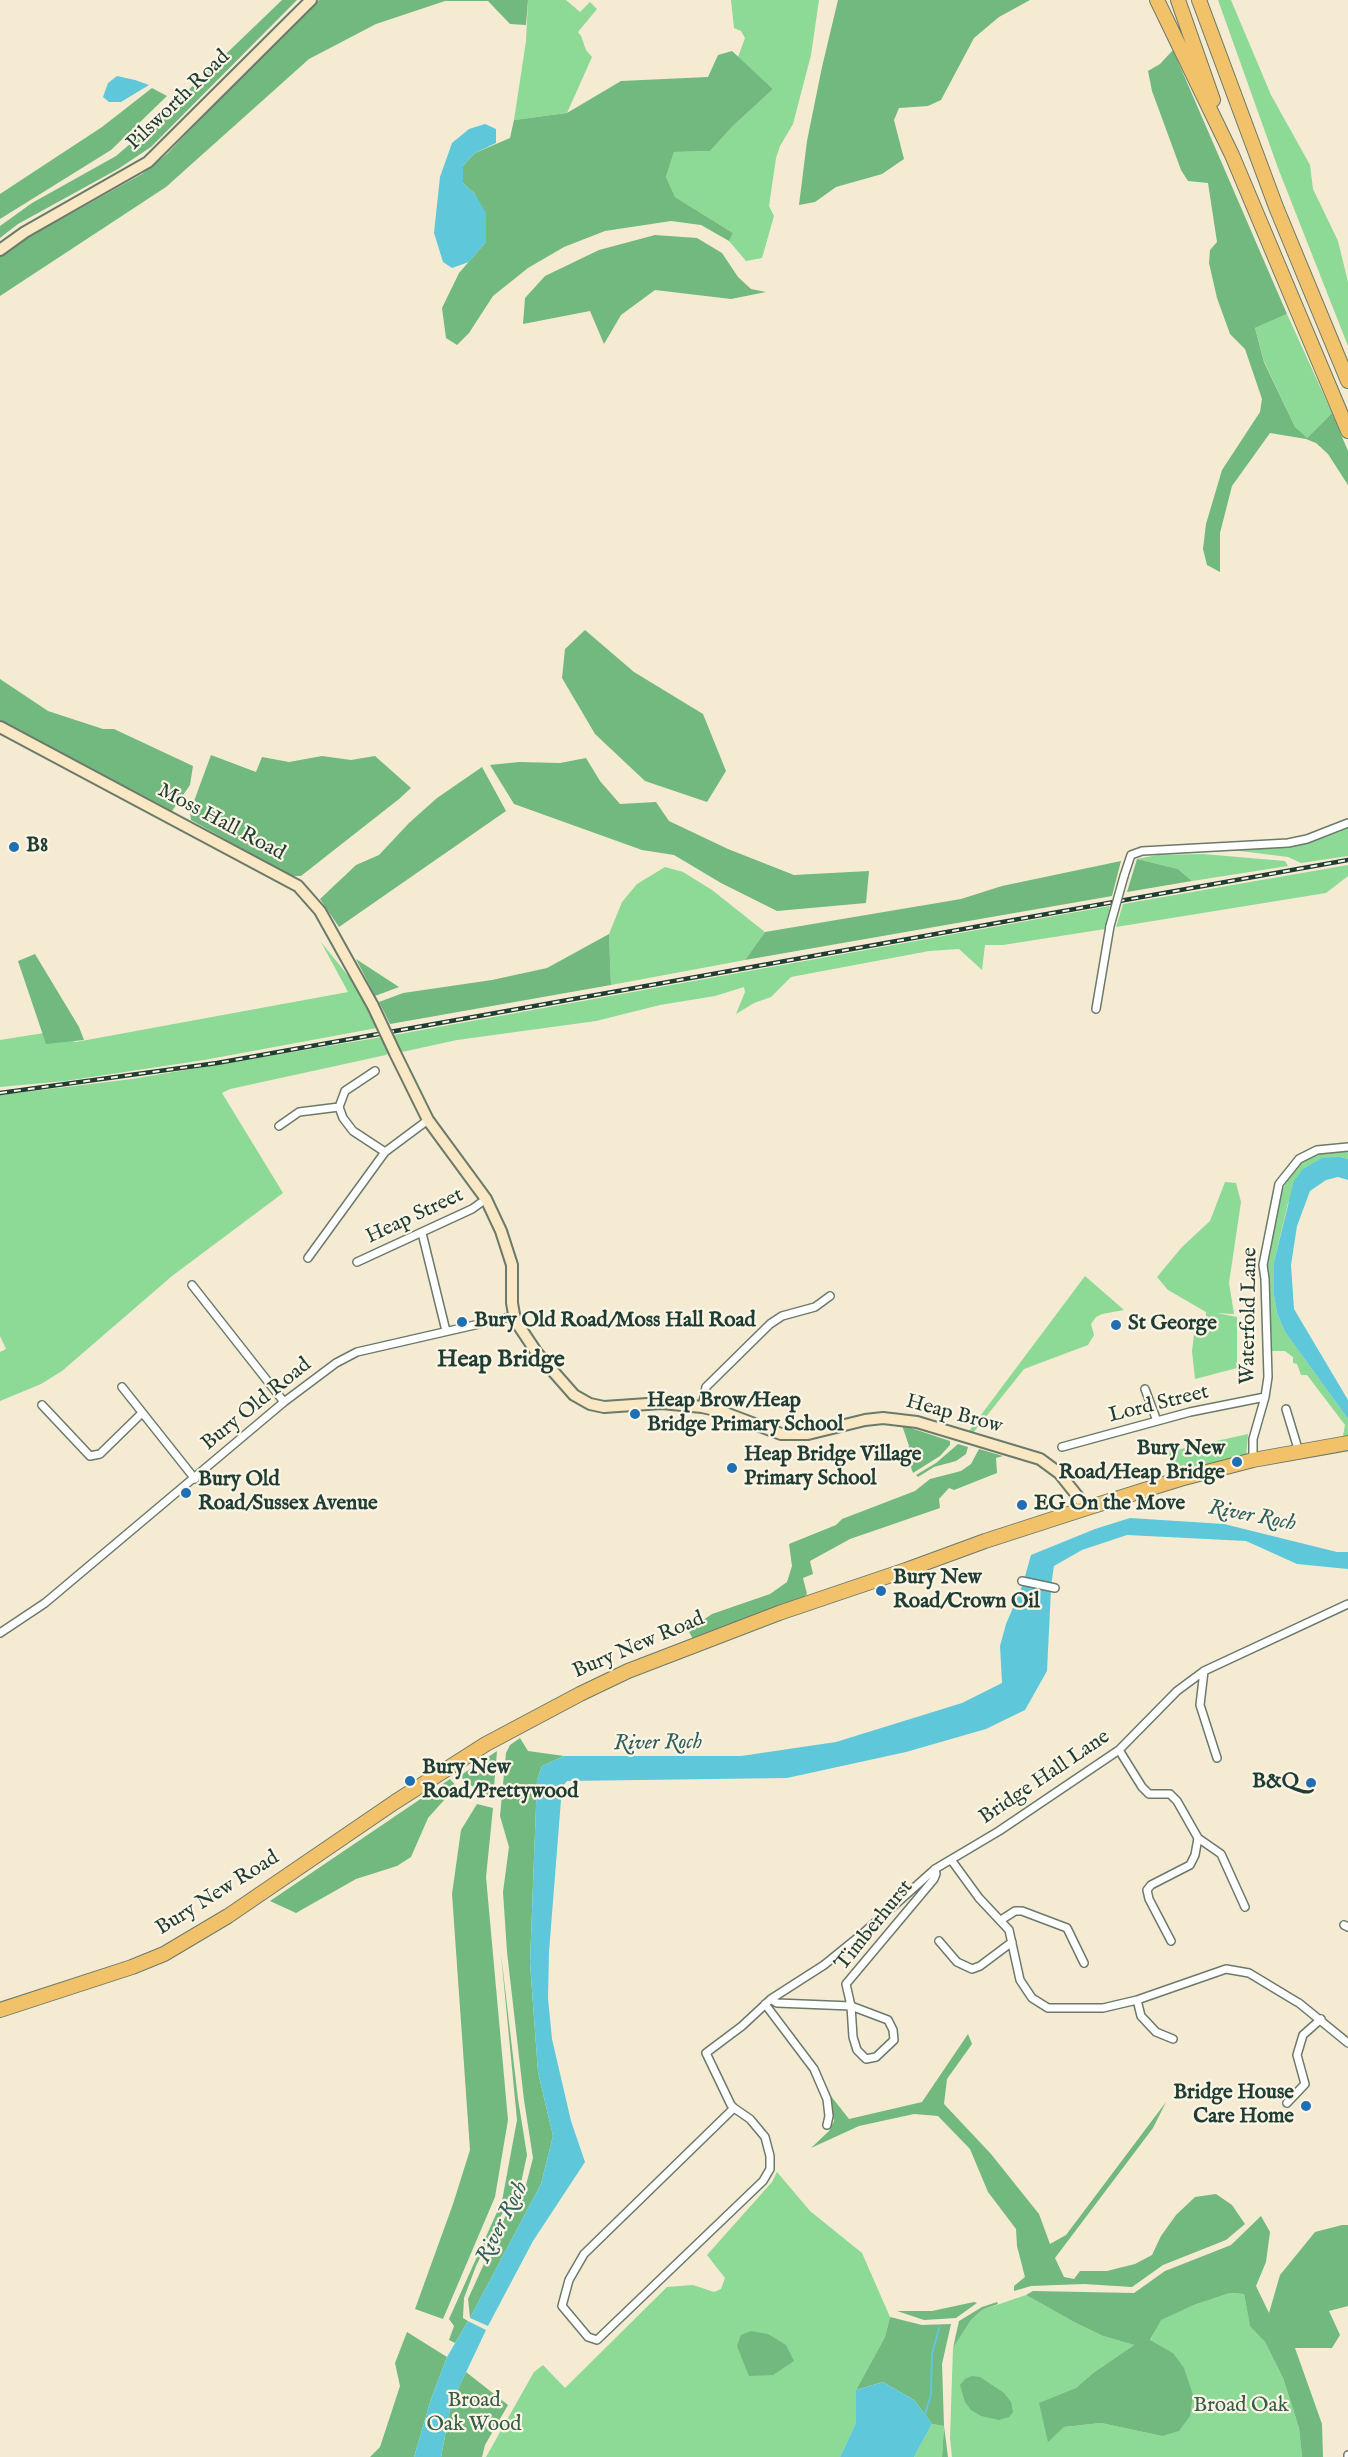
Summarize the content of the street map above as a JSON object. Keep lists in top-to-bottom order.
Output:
{
  "streets": {
    "highway": ["Bury New Road"],
    "street": [
      "Pilsworth Road",
      "Moss Hall Road",
      "Heap Street",
      "Waterfold Lane",
      "Bury Old Road",
      "Lord Street",
      "Heap Brow",
      "Bridge Hall Lane",
      "Timberhurst"
    ]
  },
  "crossings": [
    ["Moss Hall Road", "Heap Street"],
    ["Moss Hall Road", "Bury Old Road"],
    ["Moss Hall Road", "Heap Brow"],
    ["Waterfold Lane", "Lord Street"],
    ["Waterfold Lane", "Bury New Road"],
    ["Bury Old Road", "Heap Brow"],
    ["Heap Brow", "Bury New Road"],
    ["Bridge Hall Lane", "Timberhurst"]
  ],
  "districts": ["Heap Bridge"],
  "water": ["River Roch"],
  "parks": ["Broad Oak Wood", "Broad Oak"],
  "places": [
    "B8",
    "Bury Old Road/Moss Hall Road",
    "St George",
    "Heap Brow/Heap Bridge Primary School",
    "Bury New Road/Heap Bridge",
    "Heap Bridge Village Primary School",
    "Bury Old Road/Sussex Avenue",
    "EG On the Move",
    "Bury New Road/Crown Oil",
    "Bury New Road/Prettywood",
    "B&Q",
    "Bridge House Care Home"
  ]
}
